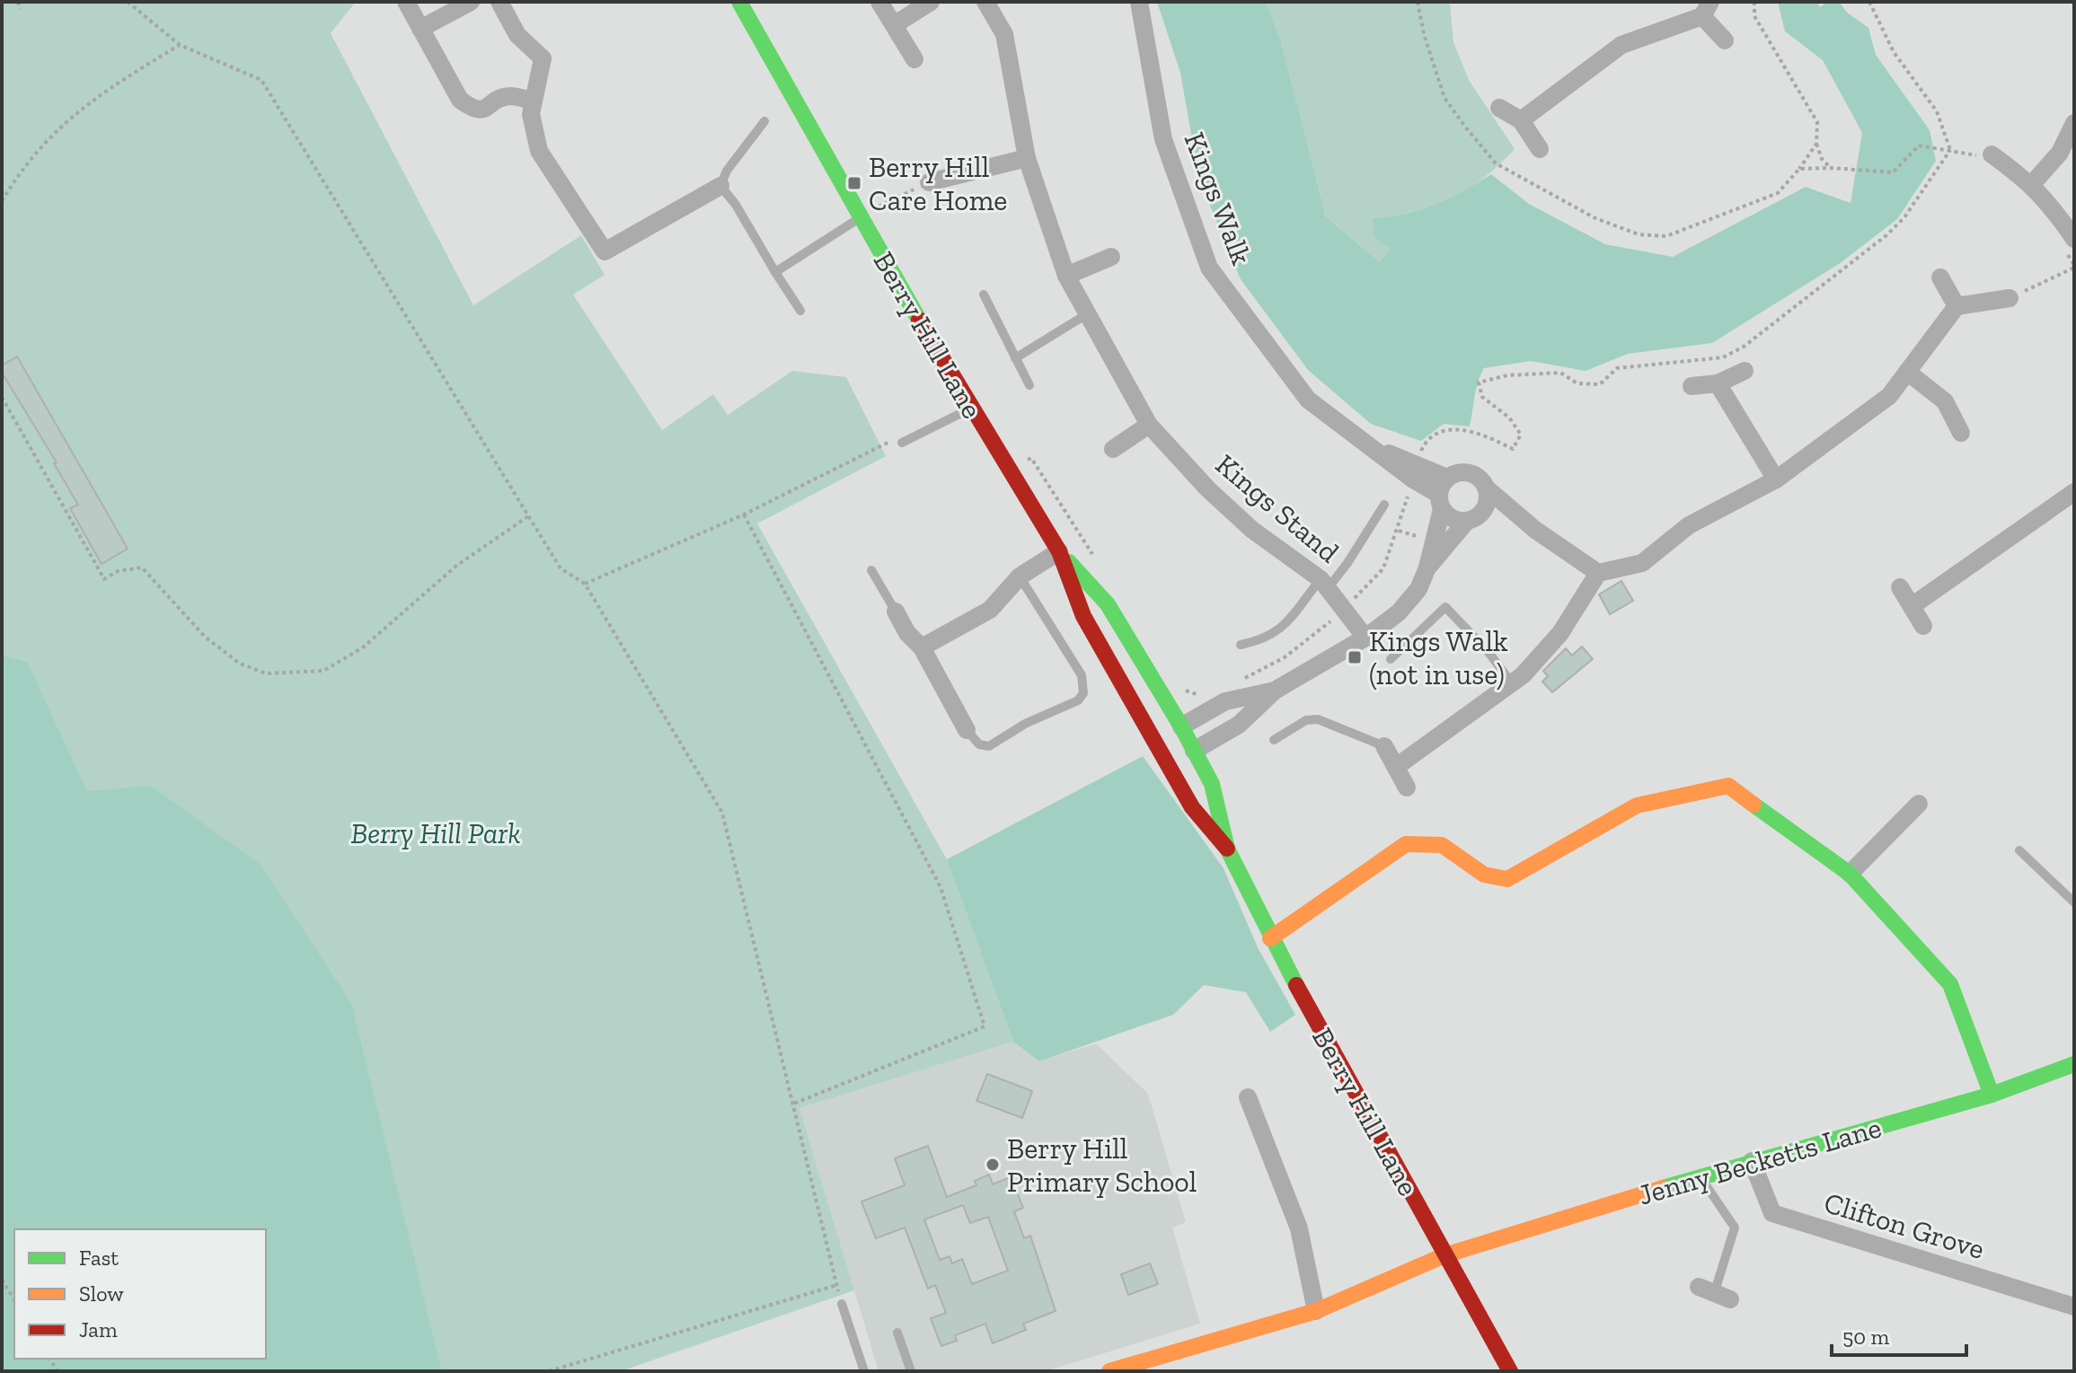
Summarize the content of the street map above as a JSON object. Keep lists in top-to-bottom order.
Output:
{
  "streets": {
    "street": [
      "Kings Walk",
      "Berry Hill Lane",
      "Kings Stand",
      "Jenny Becketts Lane",
      "Clifton Grove"
    ]
  },
  "crossings": [
    ["Berry Hill Lane", "Jenny Becketts Lane"],
    ["Jenny Becketts Lane", "Clifton Grove"]
  ],
  "parks": ["Berry Hill Park"],
  "places": {
    "transit": ["Berry Hill Care Home", "Kings Walk (not in use)"],
    "other": ["Berry Hill Primary School"]
  },
  "legend": ["Fast", "Slow", "Jam"],
  "scale_bar": "50 m"
}
